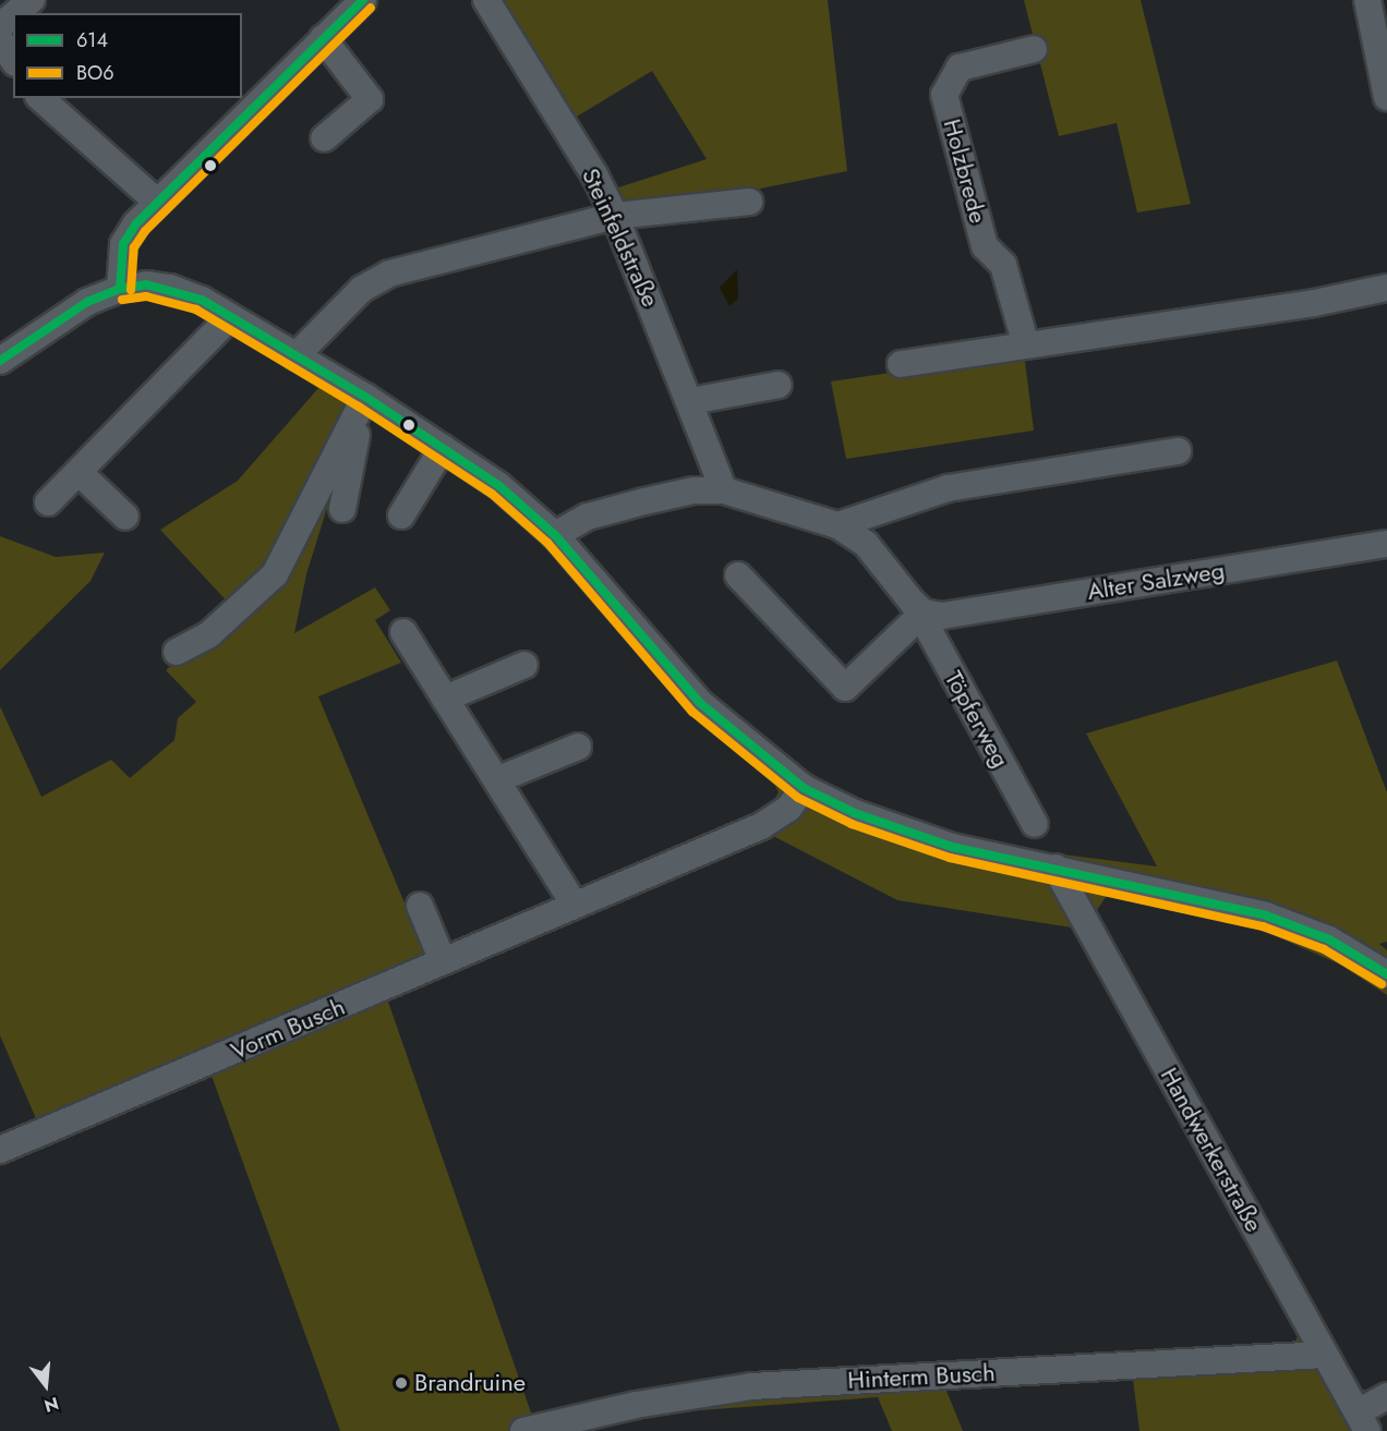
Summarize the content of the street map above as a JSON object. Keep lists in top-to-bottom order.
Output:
{
  "streets": {
    "street": [
      "Holzbrede",
      "Steinfeldstraße",
      "Alter Salzweg",
      "Töpferweg",
      "Vorm Busch",
      "Handwerkerstraße",
      "Hinterm Busch"
    ]
  },
  "crossings": [
    ["Alter Salzweg", "Töpferweg"],
    ["Handwerkerstraße", "Hinterm Busch"]
  ],
  "places": ["Brandruine"],
  "lines": ["transit line 614", "transit line BO6"],
  "legend": ["614", "BO6"],
  "north": "bottom"
}
